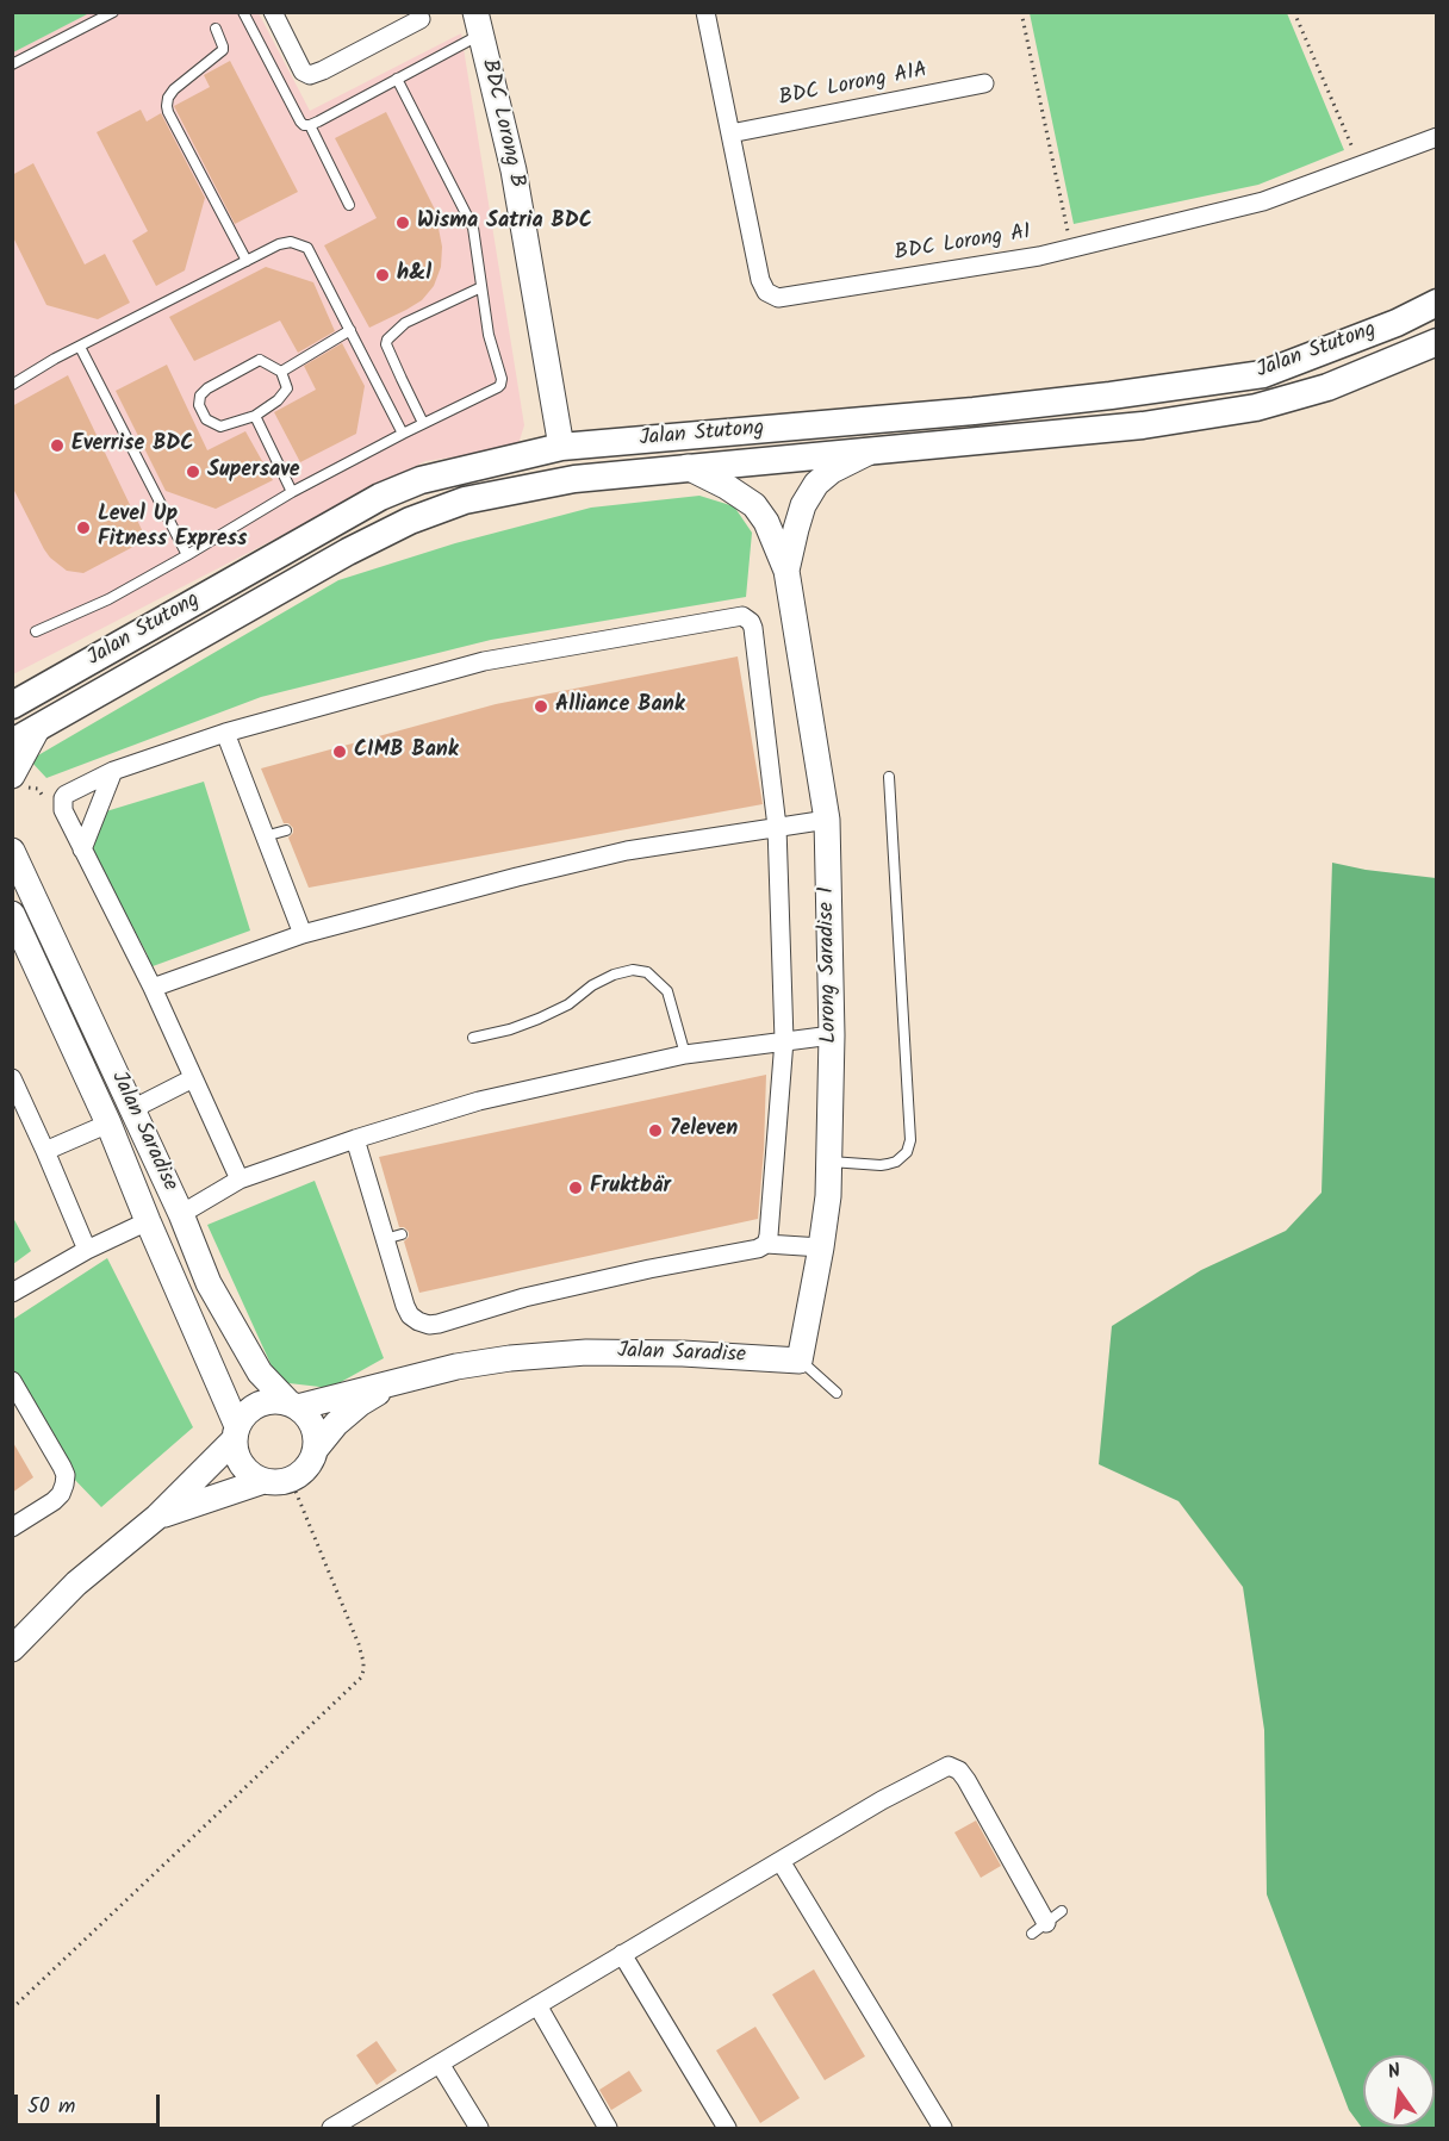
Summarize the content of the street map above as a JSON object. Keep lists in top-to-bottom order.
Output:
{
  "streets": {
    "main road": ["Jalan Stutong"],
    "street": [
      "BDC Lorong A1A",
      "BDC Lorong B",
      "BDC Lorong A1",
      "Lorong Saradise 1",
      "Jalan Saradise"
    ]
  },
  "crossings": [
    ["BDC Lorong A1A", "BDC Lorong A1"],
    ["BDC Lorong B", "Jalan Stutong"],
    ["Lorong Saradise 1", "Jalan Saradise"]
  ],
  "places": [
    "Wisma Satria BDC",
    "h&l",
    "Everrise BDC",
    "Supersave",
    "Level Up Fitness Express",
    "Alliance Bank",
    "CIMB Bank",
    "7eleven",
    "Fruktbär"
  ],
  "scale_bar": "50 m",
  "north": "top"
}
